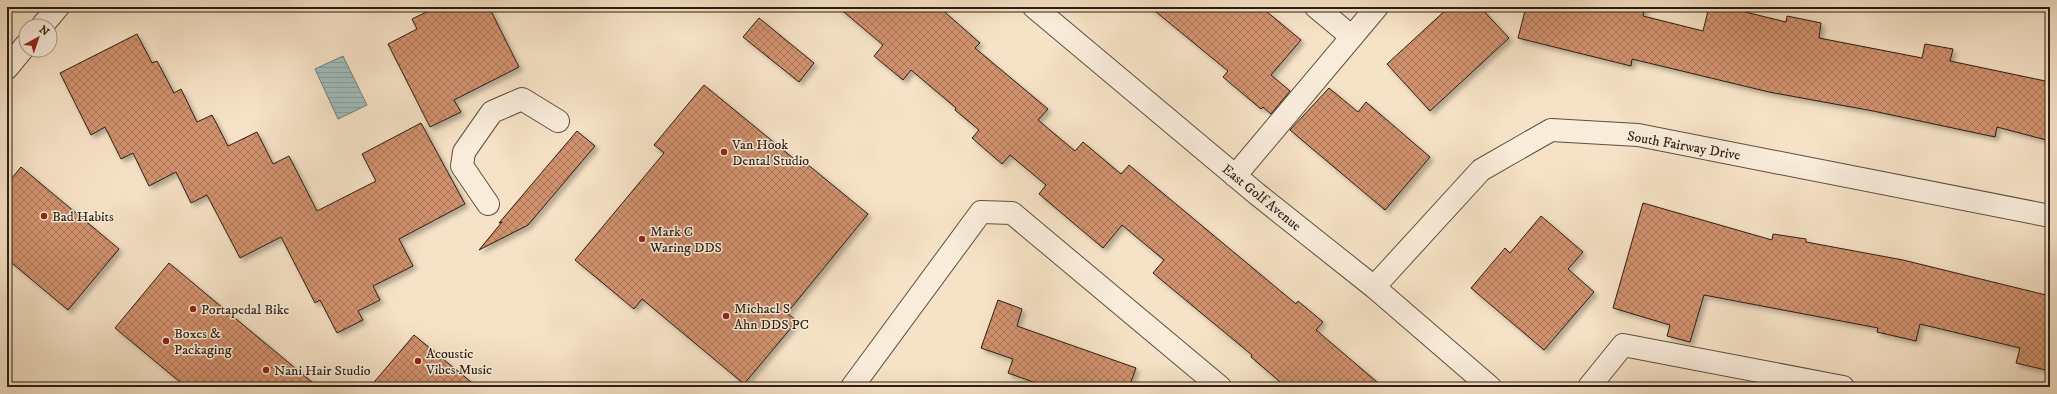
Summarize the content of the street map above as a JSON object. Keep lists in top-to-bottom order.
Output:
{
  "streets": {
    "street": ["South Fairway Drive", "East Golf Avenue"]
  },
  "crossings": [
    ["South Fairway Drive", "East Golf Avenue"]
  ],
  "places": [
    "Van Hook Dental Studio",
    "Bad Habits",
    "Mark C Waring DDS",
    "Portapedal Bike",
    "Michael S Ahn DDS PC",
    "Boxes & Packaging",
    "Acoustic Vibes Music",
    "Nani Hair Studio"
  ],
  "north": "top right"
}
